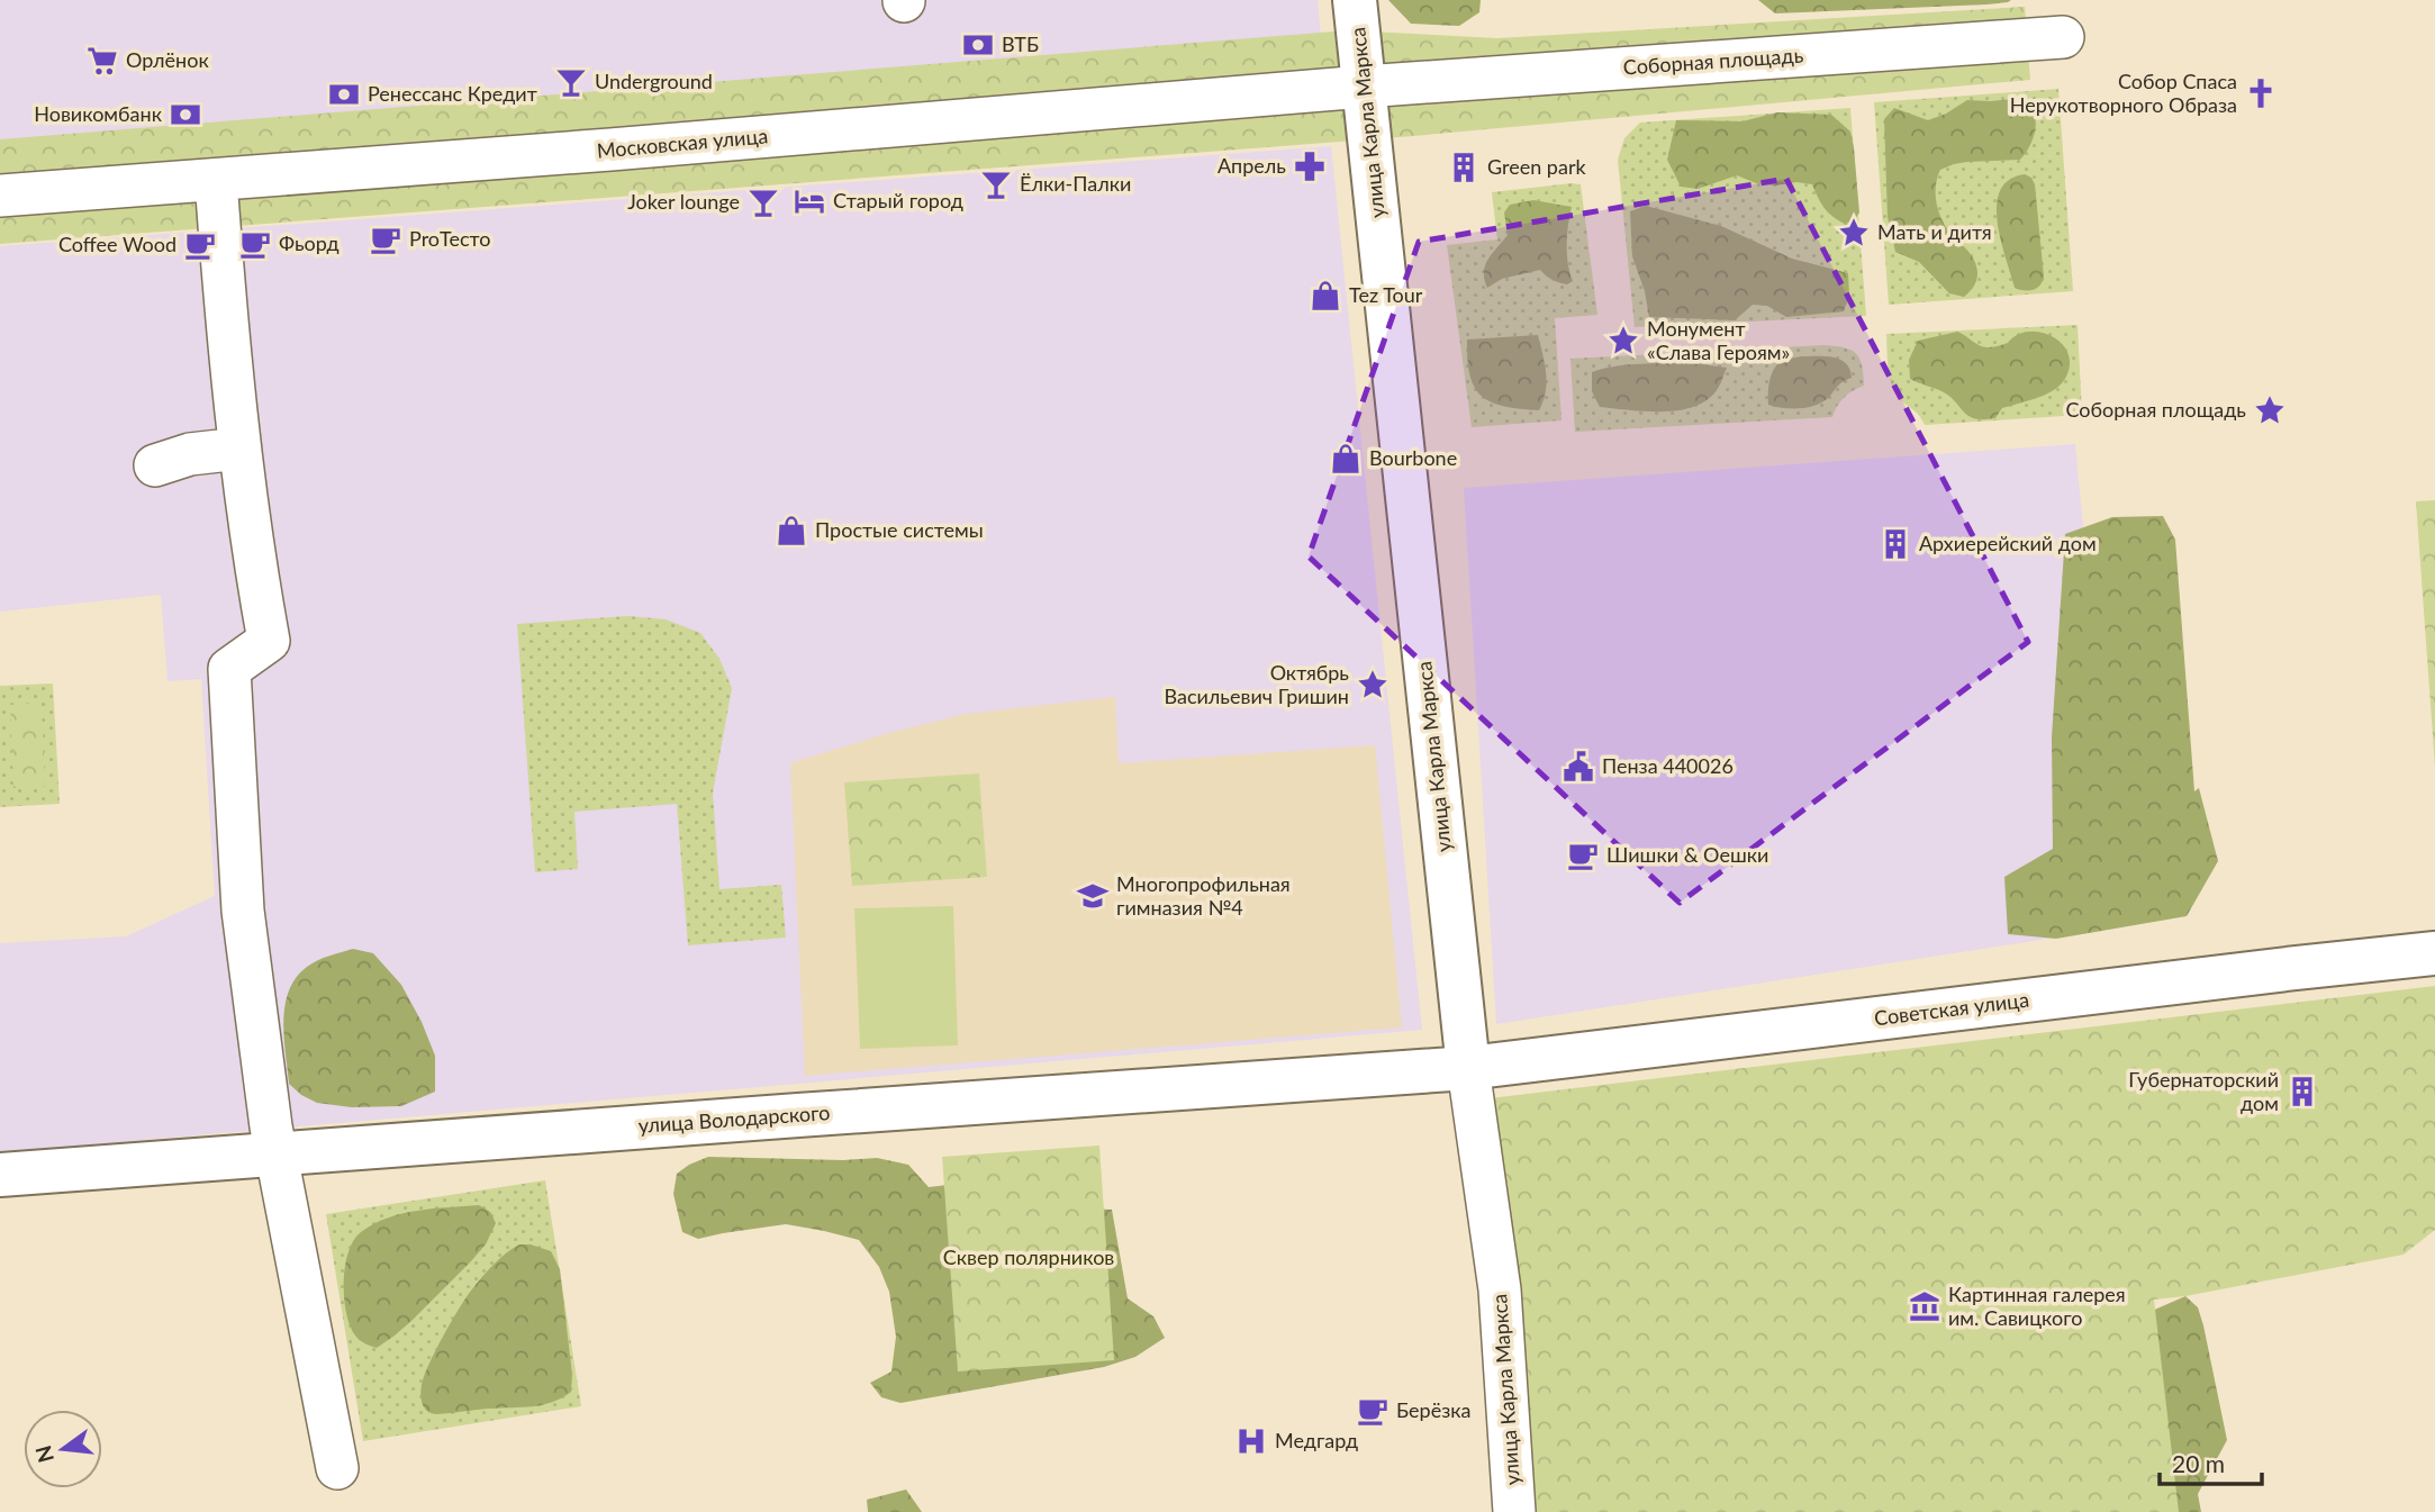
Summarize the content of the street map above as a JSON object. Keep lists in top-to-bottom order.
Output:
{
  "streets": {
    "main road": ["улица Карла Маркса", "Советская улица", "улица Володарского"],
    "street": ["Соборная площадь", "Московская улица"]
  },
  "crossings": [
    ["Соборная площадь", "улица Карла Маркса"],
    ["Соборная площадь", "Московская улица"],
    ["улица Карла Маркса", "Московская улица"],
    ["улица Карла Маркса", "Советская улица"],
    ["улица Карла Маркса", "улица Володарского"],
    ["Советская улица", "улица Володарского"]
  ],
  "parks": ["Сквер полярников"],
  "places": {
    "bank": ["ВТБ", "Ренессанс Кредит", "Новикомбанк"],
    "supermarket": ["Орлёнок"],
    "bar": ["Underground", "Ёлки-Палки", "Joker lounge"],
    "church": ["Собор Спаса Нерукотворного Образа"],
    "pharmacy": ["Апрель"],
    "building": ["Green park", "Архиерейский дом", "Губернаторский дом"],
    "hotel": ["Старый город"],
    "place": [
      "Мать и дитя",
      "Монумент «Слава Героям»",
      "Соборная площадь",
      "Октябрь Васильевич Гришин"
    ],
    "cafe": [
      "ProТесто",
      "Фьорд",
      "Coffee Wood",
      "Шишки & Оешки",
      "Берёзка"
    ],
    "shop": ["Tez Tour", "Bourbone", "Простые системы"],
    "public building": ["Пенза 440026"],
    "school or university": ["Многопрофильная гимназия №4"],
    "museum": ["Картинная галерея им. Савицкого"],
    "hospital": ["Медгард"]
  },
  "scale_bar": "20 m",
  "north": "left"
}
